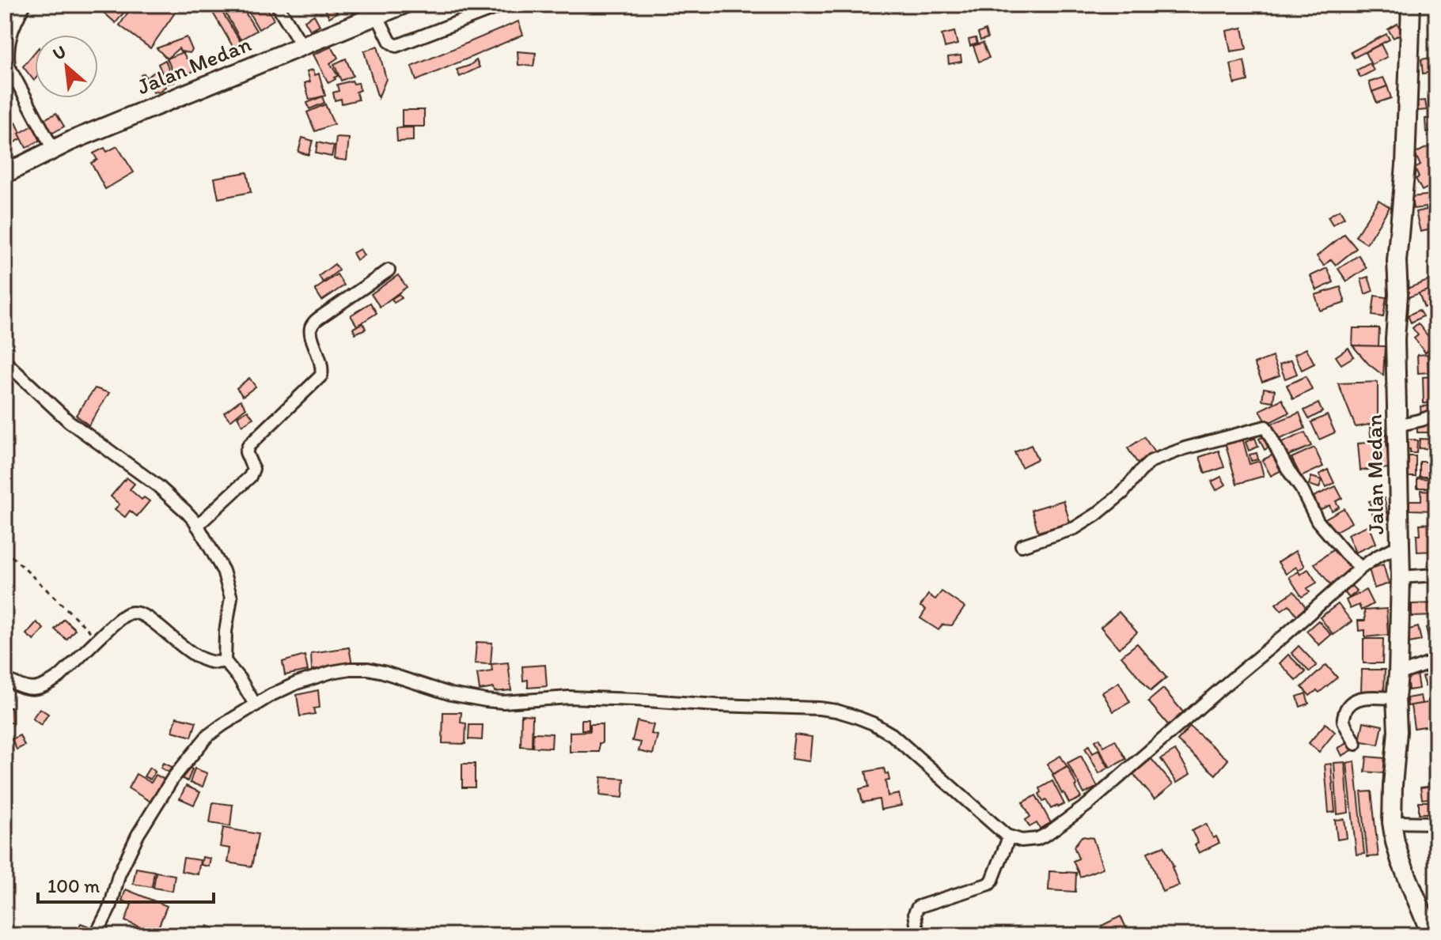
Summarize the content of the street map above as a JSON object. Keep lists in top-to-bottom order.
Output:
{
  "streets": {
    "highway": ["Jalan Medan"]
  },
  "scale_bar": "100 m",
  "north": "top left"
}
